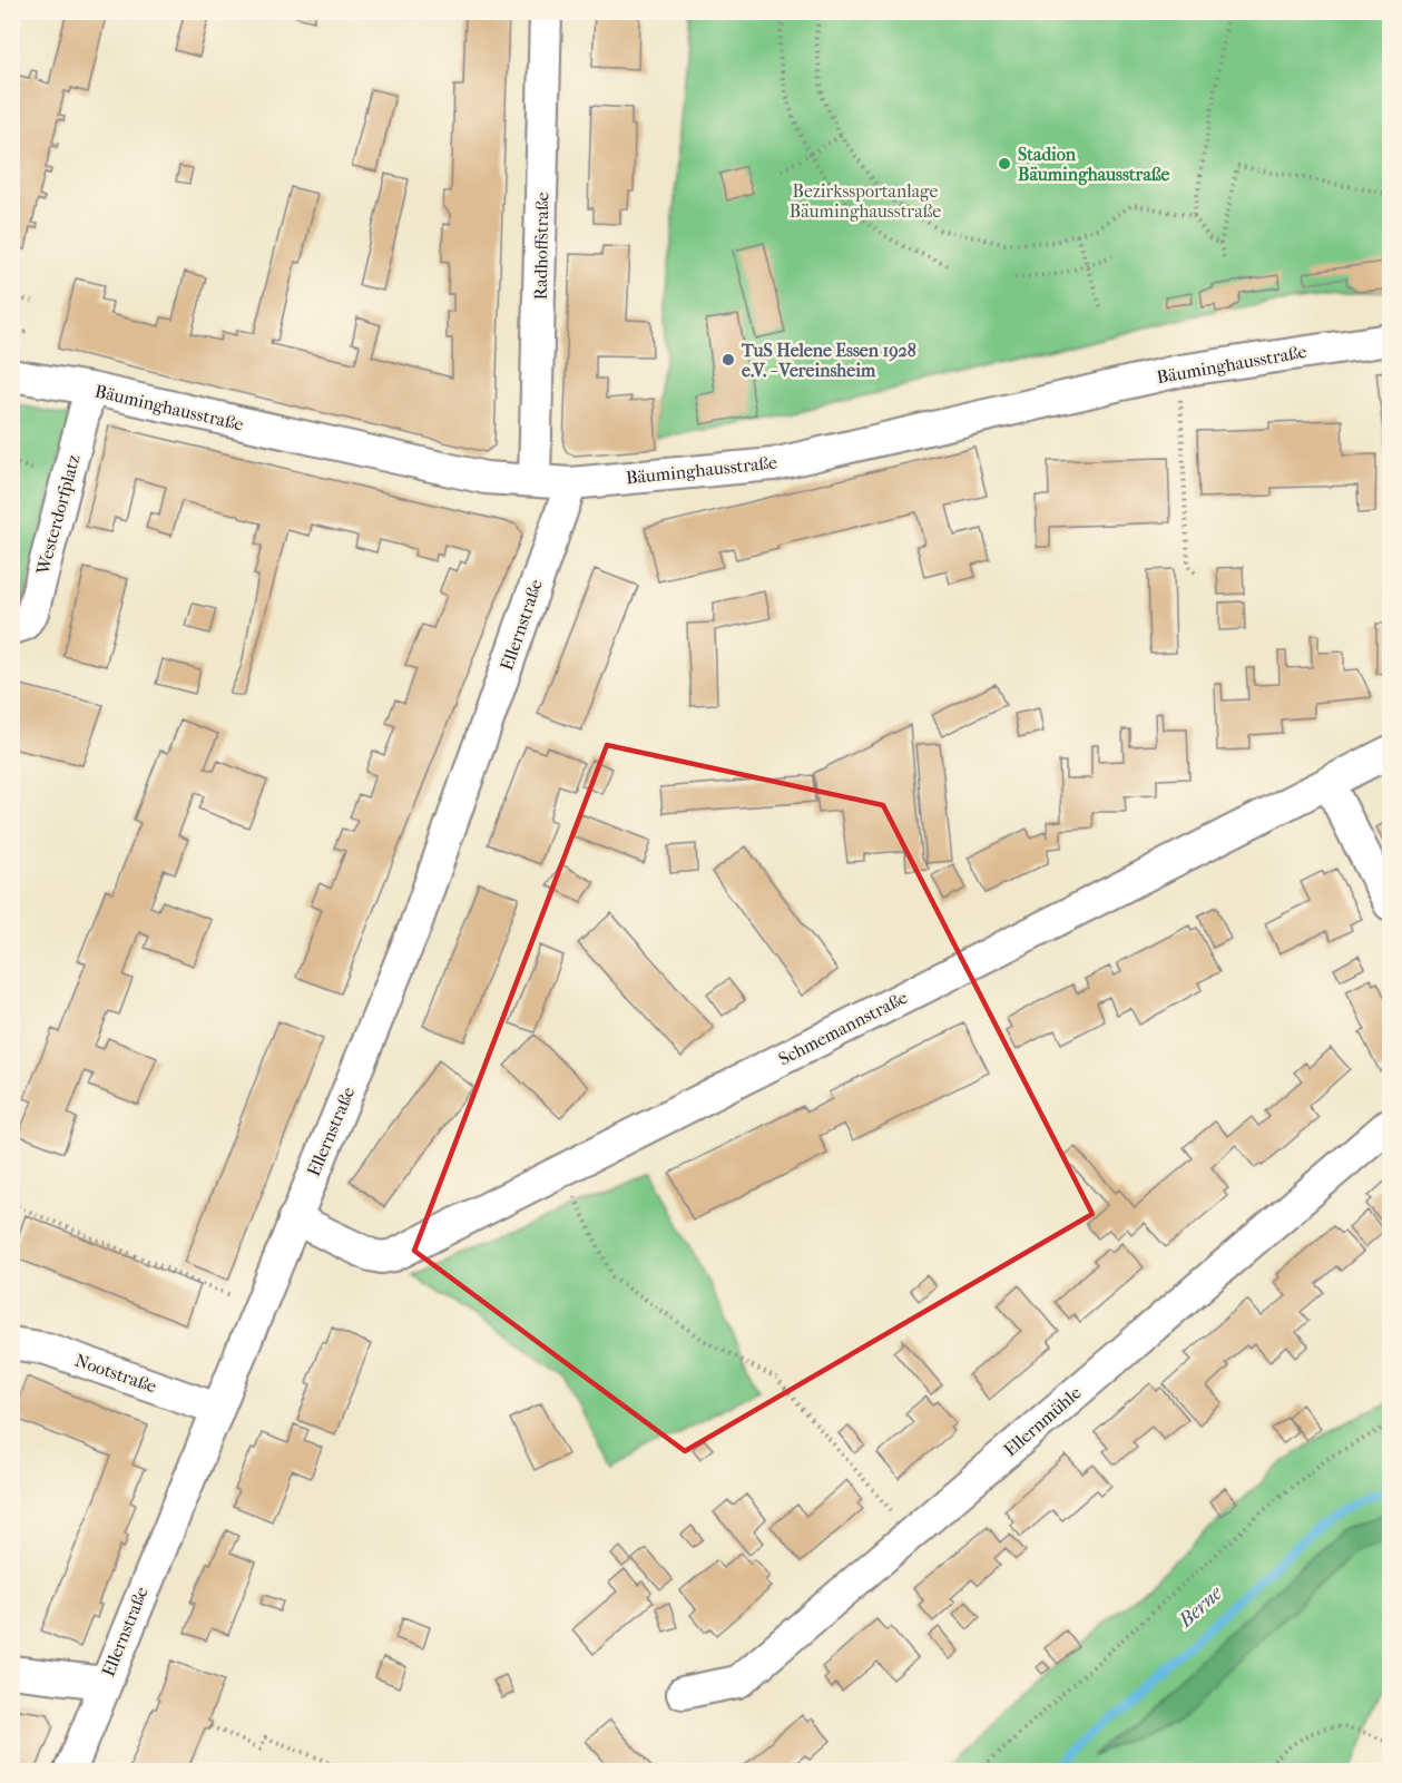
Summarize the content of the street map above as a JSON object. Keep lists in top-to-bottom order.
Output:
{
  "streets": {
    "street": [
      "Radhoffstraße",
      "Bäuminghausstraße",
      "Westerdorfplatz",
      "Ellernstraße",
      "Schmemannstraße",
      "Nootstraße",
      "Ellernmühle"
    ]
  },
  "crossings": [
    ["Radhoffstraße", "Bäuminghausstraße"],
    ["Bäuminghausstraße", "Westerdorfplatz"],
    ["Bäuminghausstraße", "Ellernstraße"],
    ["Ellernstraße", "Schmemannstraße"],
    ["Ellernstraße", "Nootstraße"]
  ],
  "water": ["Berne"],
  "parks": ["Bezirkssportanlage Bäuminghausstraße"],
  "places": ["Stadion Bäuminghausstraße", "TuS Helene Essen 1928 e.V. - Vereinsheim"]
}
